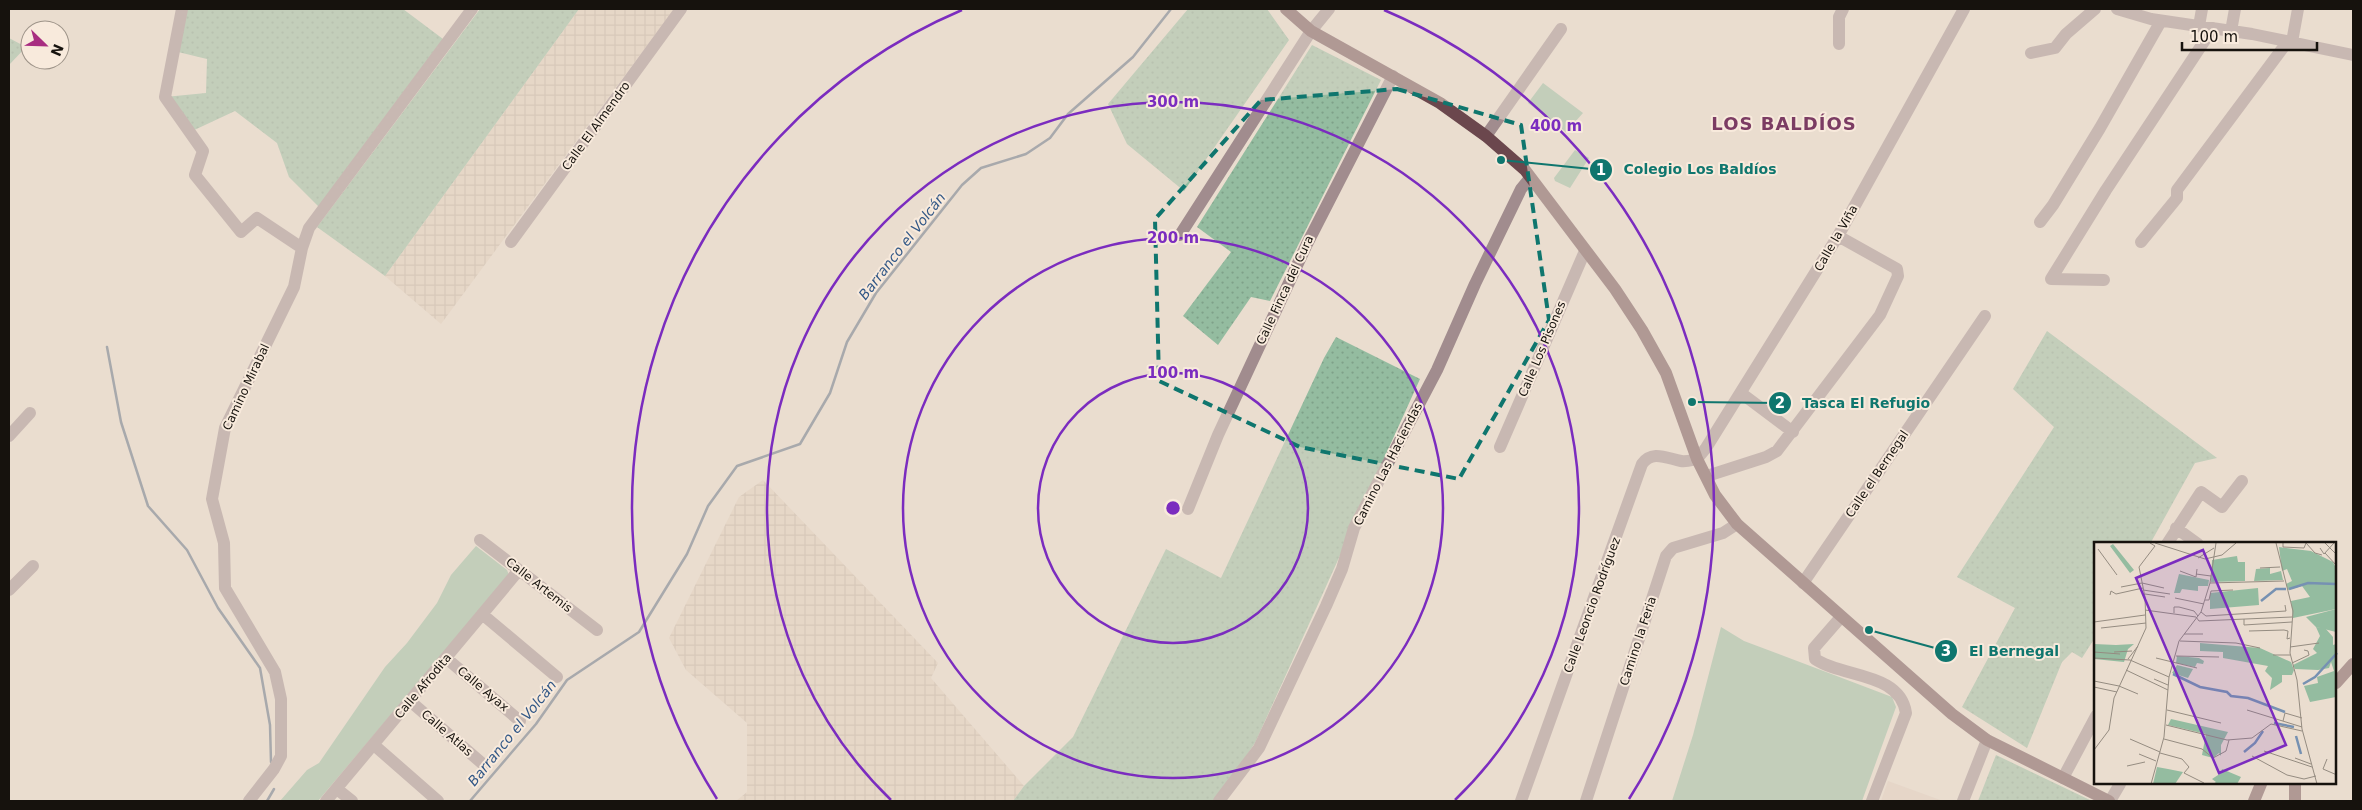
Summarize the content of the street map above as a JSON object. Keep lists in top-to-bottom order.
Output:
{
  "streets": {
    "street": [
      "Calle El Almendro",
      "Calle la Viña",
      "Calle Finca del Cura",
      "Calle Los Pisones",
      "Camino Mirabal",
      "Camino Las Haciendas",
      "Calle el Bernegal",
      "Calle Artemis",
      "Calle Leoncio Rodríguez",
      "Camino la Feria",
      "Calle Afrodita",
      "Calle Ayax",
      "Calle Atlas"
    ]
  },
  "crossings": [
    ["Calle la Viña", "Calle Leoncio Rodríguez"],
    ["Calle Artemis", "Calle Afrodita"],
    ["Calle Afrodita", "Calle Ayax"],
    ["Calle Afrodita", "Calle Atlas"]
  ],
  "districts": ["LOS BALDÍOS"],
  "water": ["Barranco el Volcán"],
  "places": ["Colegio Los Baldíos", "Tasca El Refugio", "El Bernegal"],
  "scale_bar": "100 m",
  "north": "bottom right",
  "rings": [
    "300 m",
    "400 m",
    "200 m",
    "100 m"
  ]
}
